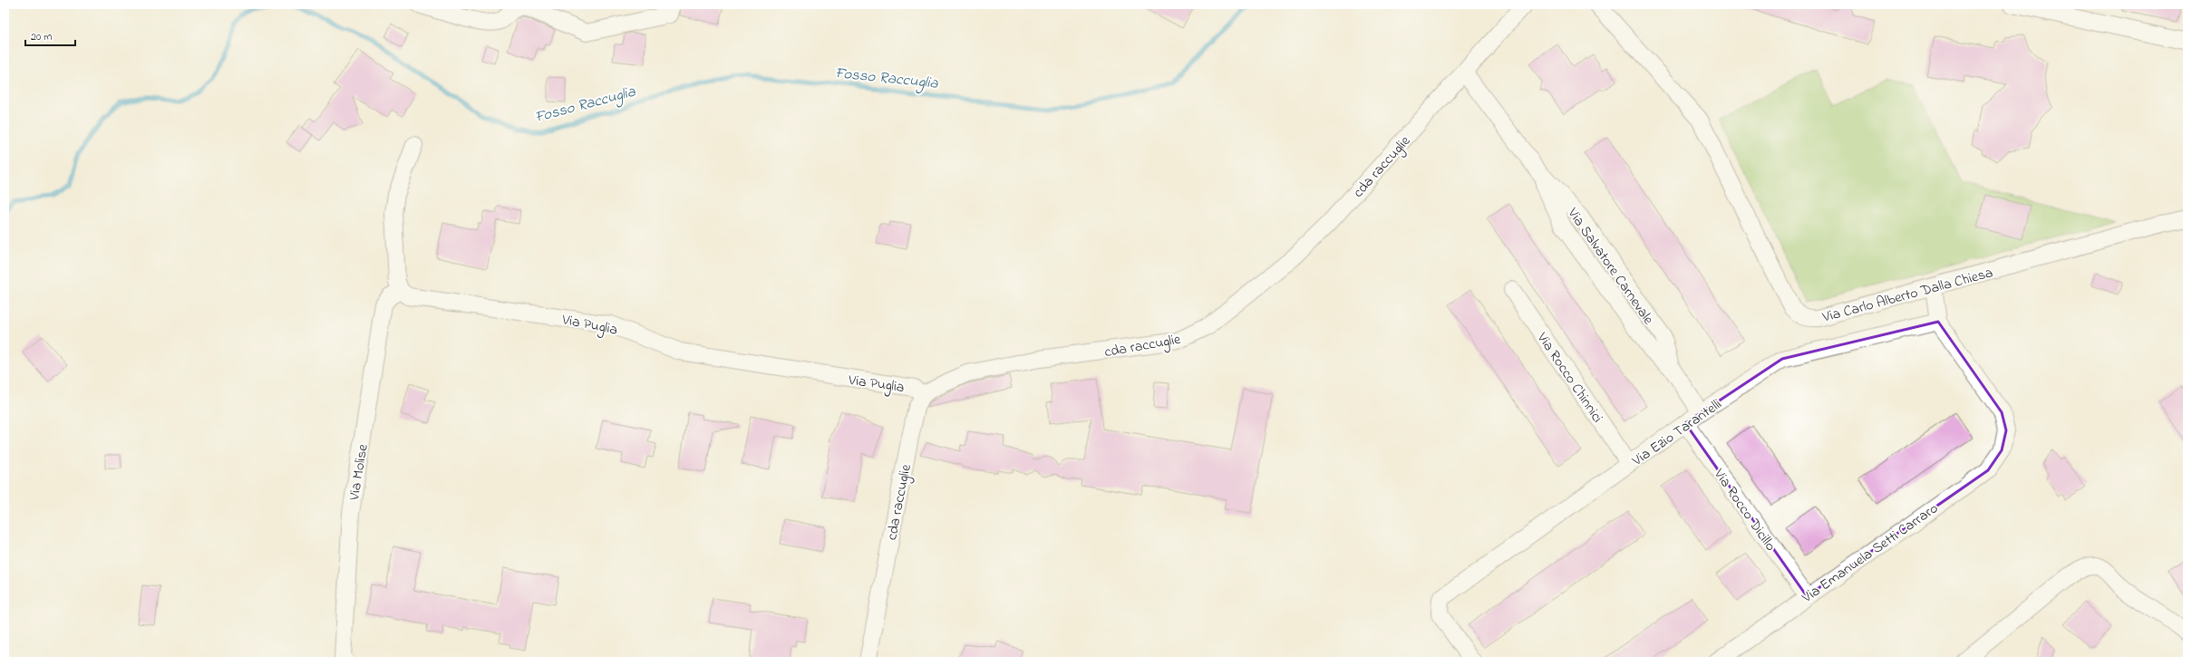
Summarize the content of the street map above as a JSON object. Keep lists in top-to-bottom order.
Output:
{
  "streets": {
    "street": [
      "cda raccuglie",
      "Via Salvatore Carnevale",
      "Via Carlo Alberto Dalla Chiesa",
      "Via Puglia",
      "Via Rocco Chinnici",
      "Via Ezio Tarantelli",
      "Via Molise",
      "Via Rocco Dicillo",
      "Via Emanuela Setti Carraro"
    ]
  },
  "crossings": [
    ["cda raccuglie", "Via Salvatore Carnevale"],
    ["cda raccuglie", "Via Puglia"],
    ["Via Salvatore Carnevale", "Via Ezio Tarantelli"],
    ["Via Puglia", "Via Molise"],
    ["Via Rocco Chinnici", "Via Ezio Tarantelli"],
    ["Via Ezio Tarantelli", "Via Rocco Dicillo"],
    ["Via Ezio Tarantelli", "Via Emanuela Setti Carraro"],
    ["Via Rocco Dicillo", "Via Emanuela Setti Carraro"]
  ],
  "water": ["Fosso Raccuglia"],
  "scale_bar": "20 m"
}
